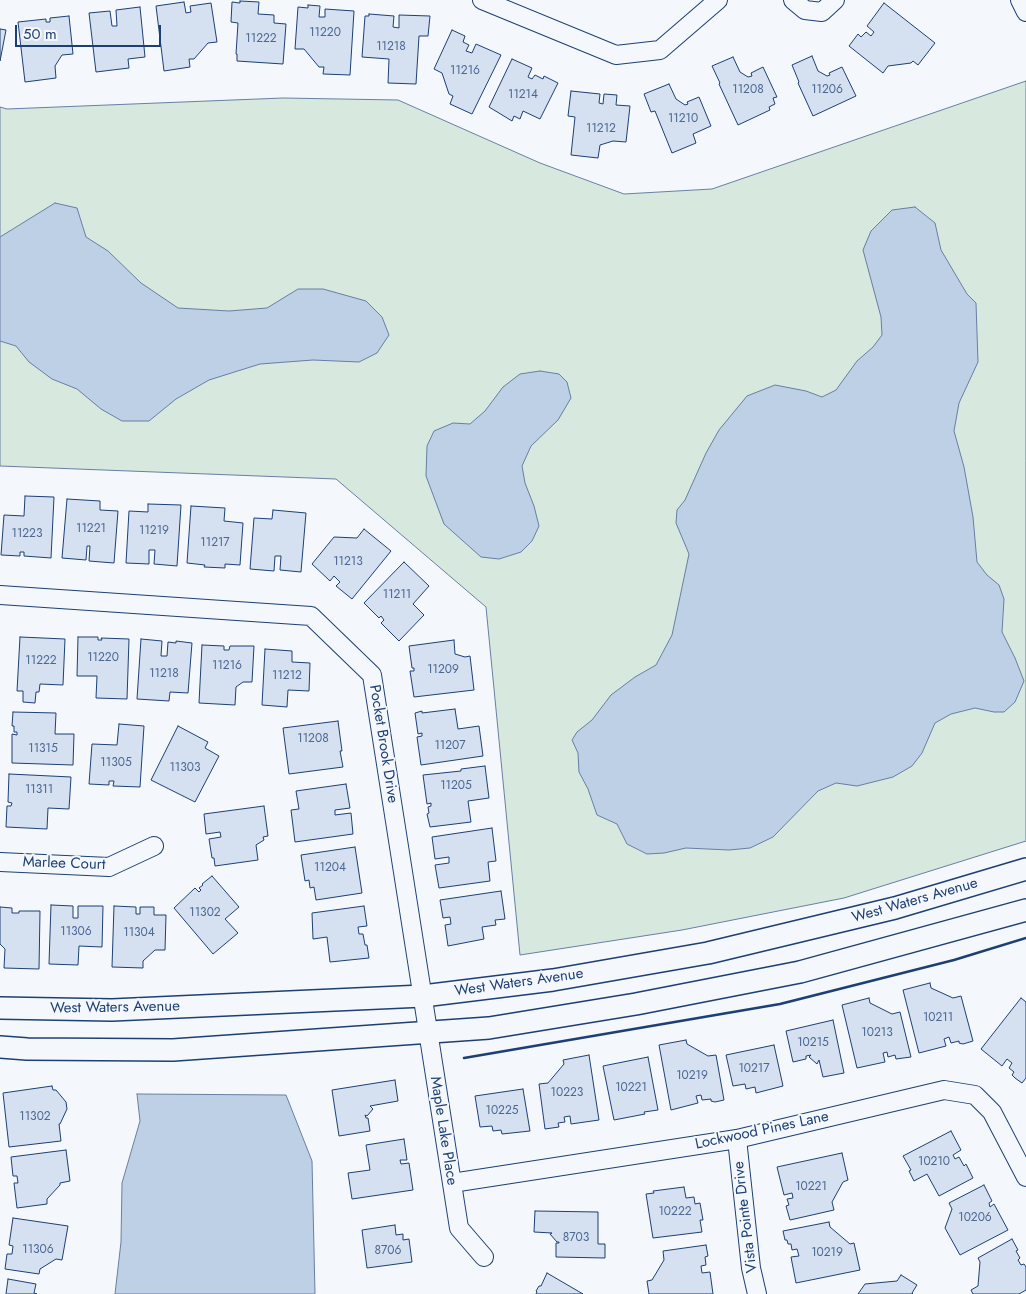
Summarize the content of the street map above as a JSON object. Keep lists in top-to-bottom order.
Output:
{
  "streets": {
    "street": [
      "Pocket Brook Drive",
      "Marlee Court",
      "West Waters Avenue",
      "Maple Lake Place",
      "Lockwood Pines Lane",
      "Vista Pointe Drive"
    ]
  },
  "crossings": [
    ["Pocket Brook Drive", "West Waters Avenue"],
    ["Pocket Brook Drive", "Maple Lake Place"],
    ["West Waters Avenue", "Maple Lake Place"],
    ["Maple Lake Place", "Lockwood Pines Lane"],
    ["Lockwood Pines Lane", "Vista Pointe Drive"]
  ],
  "house_numbers": [
    "11220",
    "11222",
    "11218",
    "11216",
    "11208",
    "11206",
    "11214",
    "11210",
    "11212",
    "11221",
    "11219",
    "11223",
    "11217",
    "11213",
    "11211",
    "11220",
    "11222",
    "11216",
    "11209",
    "11218",
    "11212",
    "11208",
    "11207",
    "11315",
    "11305",
    "11303",
    "11205",
    "11311",
    "11204",
    "11302",
    "11306",
    "11304",
    "10211",
    "10213",
    "10215",
    "10217",
    "10219",
    "10221",
    "10223",
    "10225",
    "11302",
    "10210",
    "10221",
    "10222",
    "10206",
    "8703",
    "11306",
    "8706",
    "10219"
  ],
  "scale_bar": "50 m"
}
